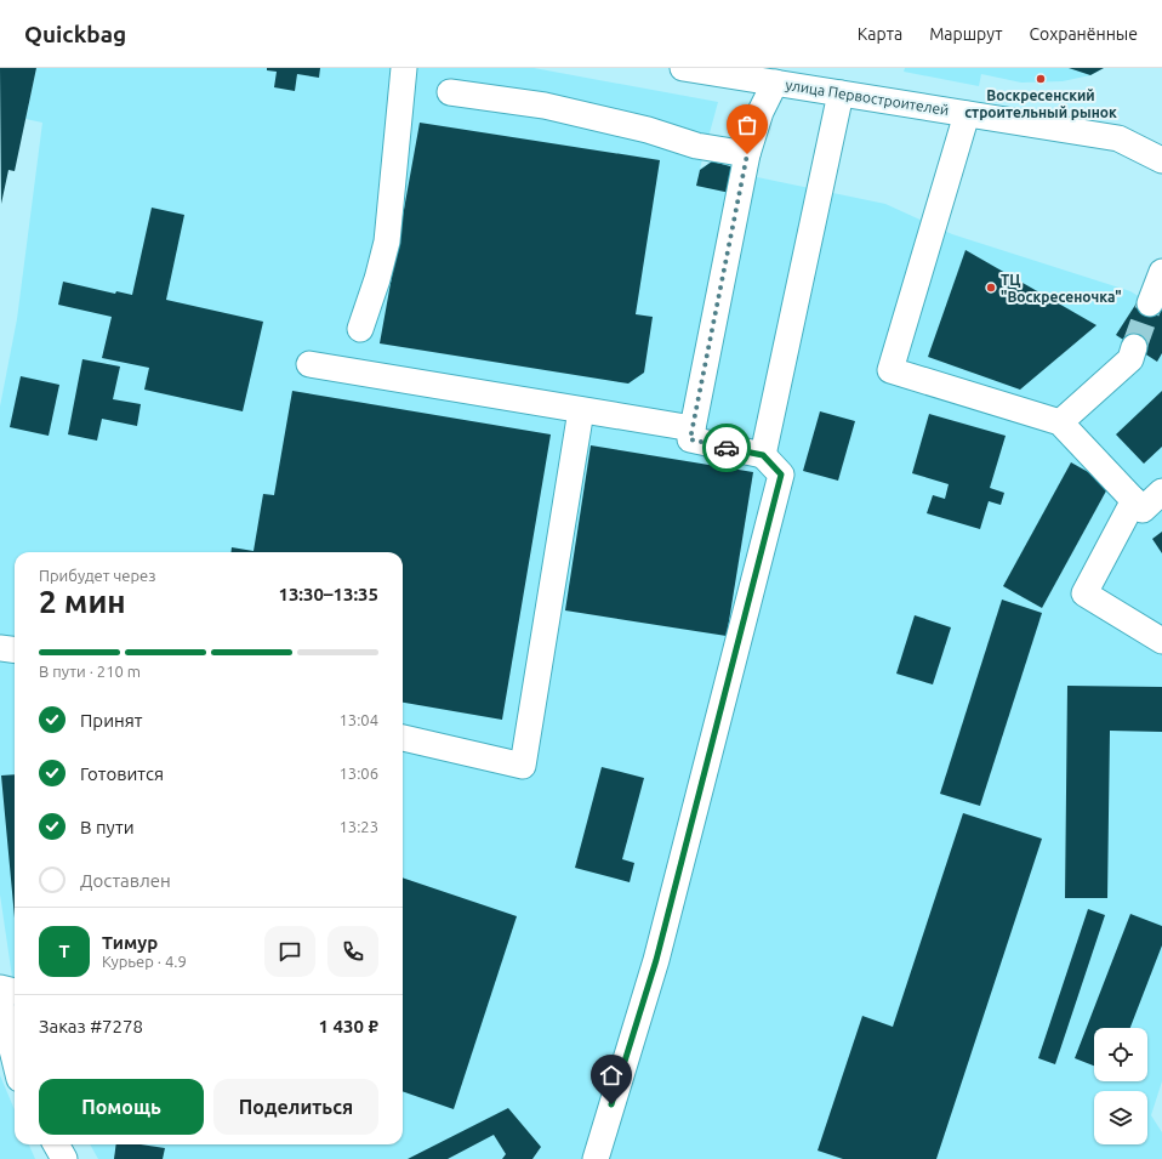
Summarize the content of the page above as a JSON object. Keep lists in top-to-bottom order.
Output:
{
  "streets": {
    "street": ["улица Первостроителей"]
  },
  "places": ["Воскресенский строительный рынок", "ТЦ \"Воскресеночка\""],
  "page": {
    "header": "Quickbag",
    "nav": ["Карта", "Маршрут", "Сохранённые"],
    "heading": ["2 мин", "Прибудет через", "13:30–13:35"],
    "panel": [
      "Тимур",
      "Курьер · 4.9",
      "Заказ #7278",
      "1 430 ₽"
    ],
    "bar": "В пути · 210 m",
    "list": [
      ["Принят", "13:04"],
      ["Готовится", "13:06"],
      ["В пути", "13:23"],
      "Доставлен"
    ],
    "round": "Т",
    "buttons": ["Помощь", "Поделиться"]
  }
}
